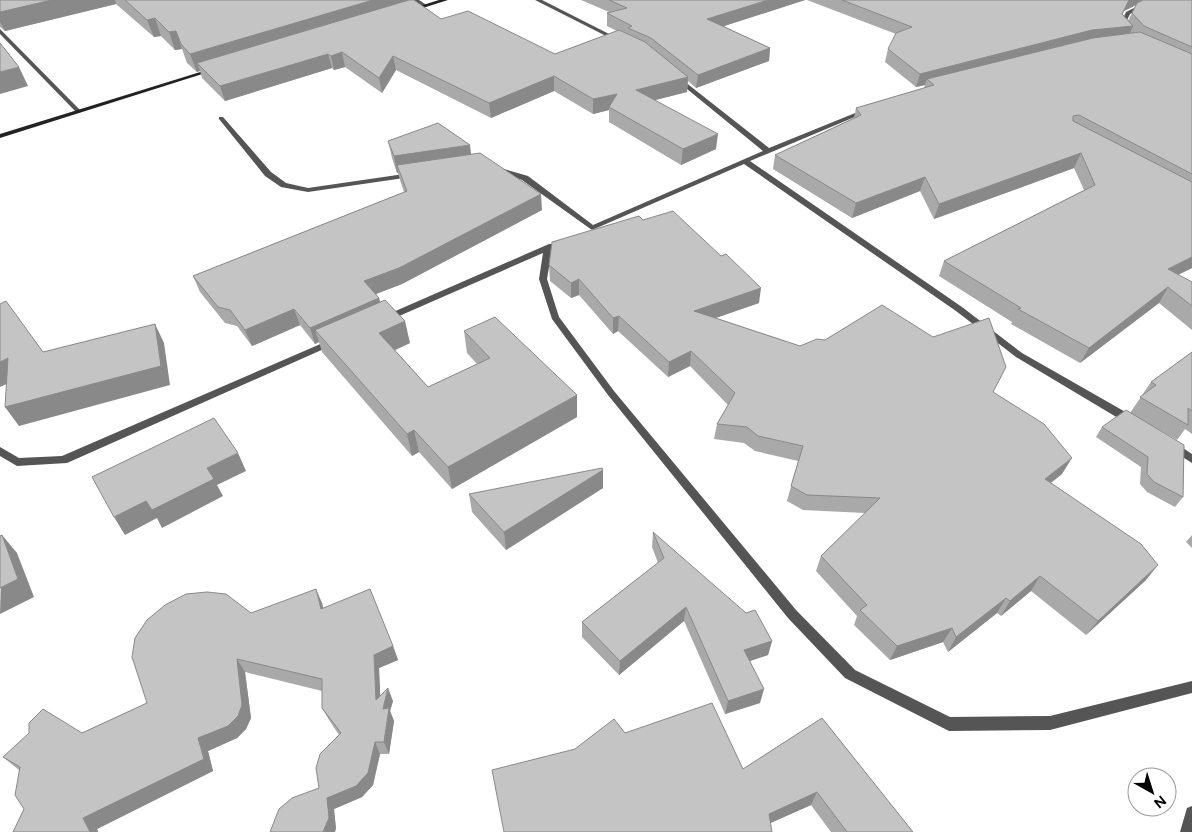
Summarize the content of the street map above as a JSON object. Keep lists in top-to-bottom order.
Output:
{
  "north": "bottom right"
}
